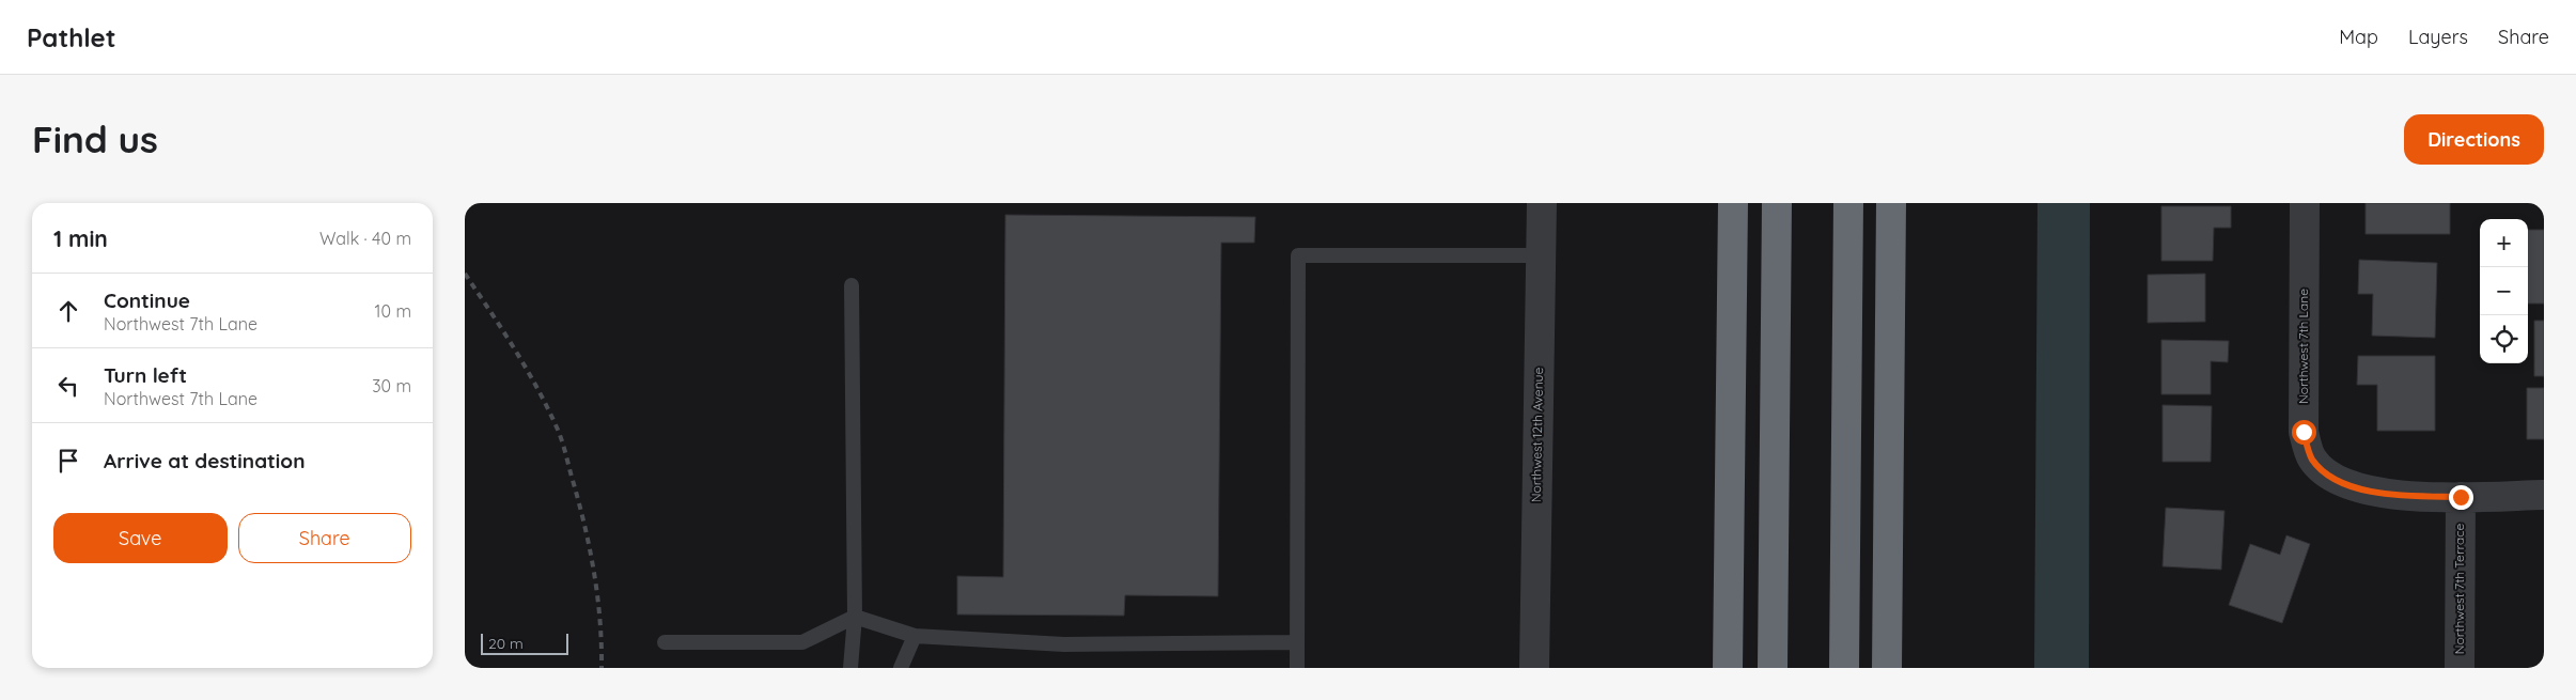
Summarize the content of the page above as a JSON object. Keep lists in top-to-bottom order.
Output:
{
  "streets": {
    "street": ["Northwest 7th Lane", "Northwest 12th Avenue", "Northwest 7th Terrace"]
  },
  "crossings": [
    ["Northwest 7th Lane", "Northwest 7th Terrace"]
  ],
  "scale_bar": "20 m",
  "page": {
    "header": "Pathlet",
    "nav": ["Map", "Layers", "Share"],
    "buttons": [
      "Directions",
      ["Save", "Share"]
    ],
    "title": "Find us",
    "heading": ["1 min", "Walk · 40 m"],
    "map_buttons": ["+", "−"],
    "list": [
      ["Continue", "Northwest 7th Lane", "10 m"],
      ["Turn left", "Northwest 7th Lane", "30 m"],
      "Arrive at destination"
    ],
    "scale": "20 m"
  }
}
